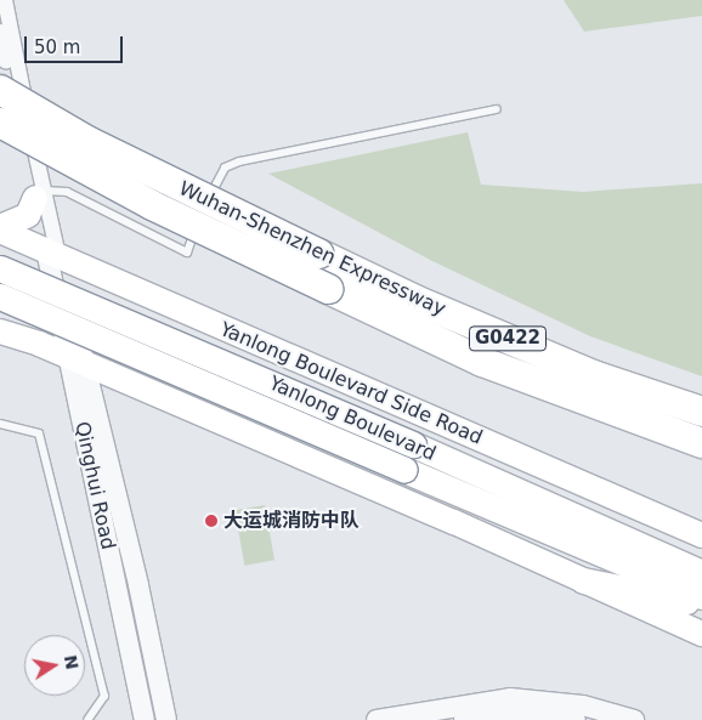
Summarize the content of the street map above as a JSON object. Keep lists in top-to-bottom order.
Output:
{
  "streets": {
    "highway": ["Wuhan-Shenzhen Expressway", "G0422", "Yanlong Boulevard"],
    "main road": ["Yanlong Boulevard Side Road"],
    "street": ["Qinghui Road"]
  },
  "crossings": [
    ["Yanlong Boulevard Side Road", "Qinghui Road"]
  ],
  "places": ["大运城消防中队"],
  "scale_bar": "50 m",
  "north": "right"
}
